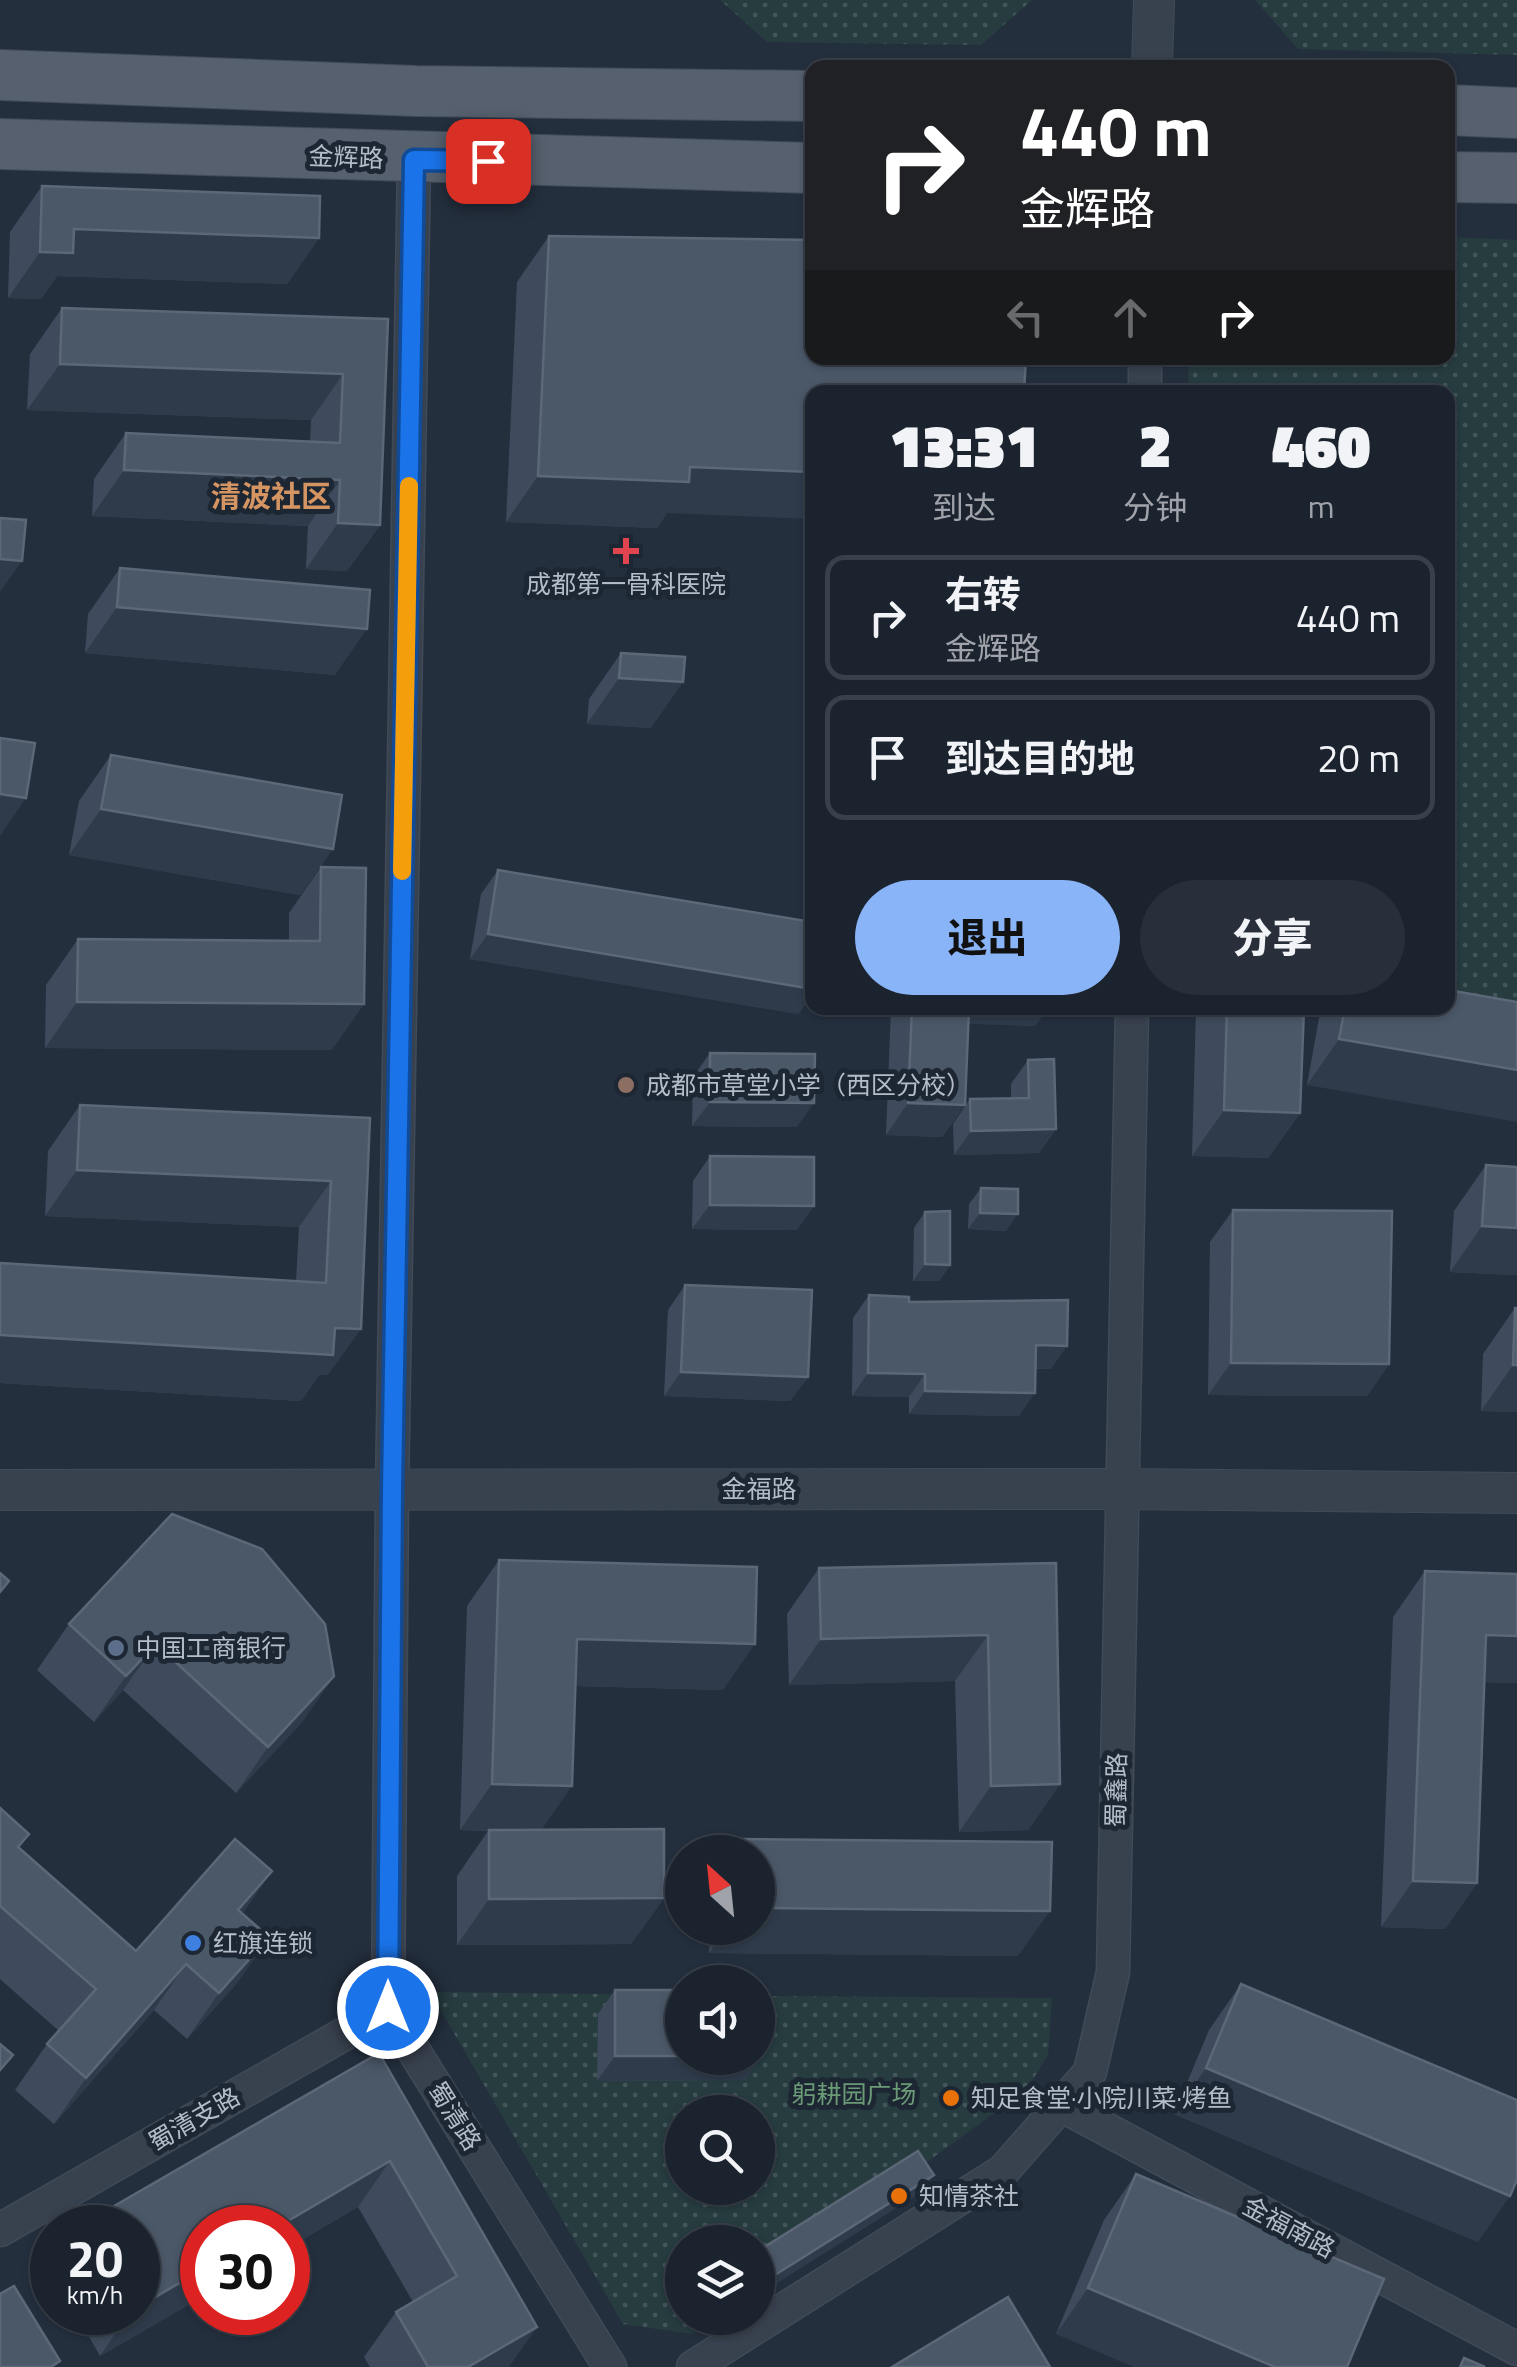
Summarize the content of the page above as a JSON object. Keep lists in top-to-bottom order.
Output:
{
  "streets": {
    "main road": ["金辉路"],
    "street": [
      "金福路",
      "蜀鑫路",
      "蜀清路",
      "蜀清支路",
      "金福南路"
    ]
  },
  "crossings": [
    ["金福路", "蜀鑫路"],
    ["蜀鑫路", "金福南路"],
    ["蜀清路", "蜀清支路"]
  ],
  "districts": ["清波社区"],
  "parks": ["躬耕园广场"],
  "places": {
    "health": ["成都第一骨科医院"],
    "other": [
      "成都市草堂小学（西区分校）",
      "中国工商银行",
      "红旗连锁",
      "知足食堂·小院川菜·烤鱼",
      "知情茶社"
    ]
  },
  "north": "top left",
  "page": {
    "turn": ["440 m", "金辉路"],
    "eta": [
      "13:31",
      "到达",
      "2",
      "分钟",
      "460",
      "m"
    ],
    "list": [
      {
        "name": "右转",
        "note": "金辉路",
        "value": "440 m"
      },
      {
        "name": "到达目的地",
        "value": "20 m"
      }
    ],
    "buttons": ["退出", "分享"],
    "speed": "20 km/h",
    "limit": "30"
  }
}
